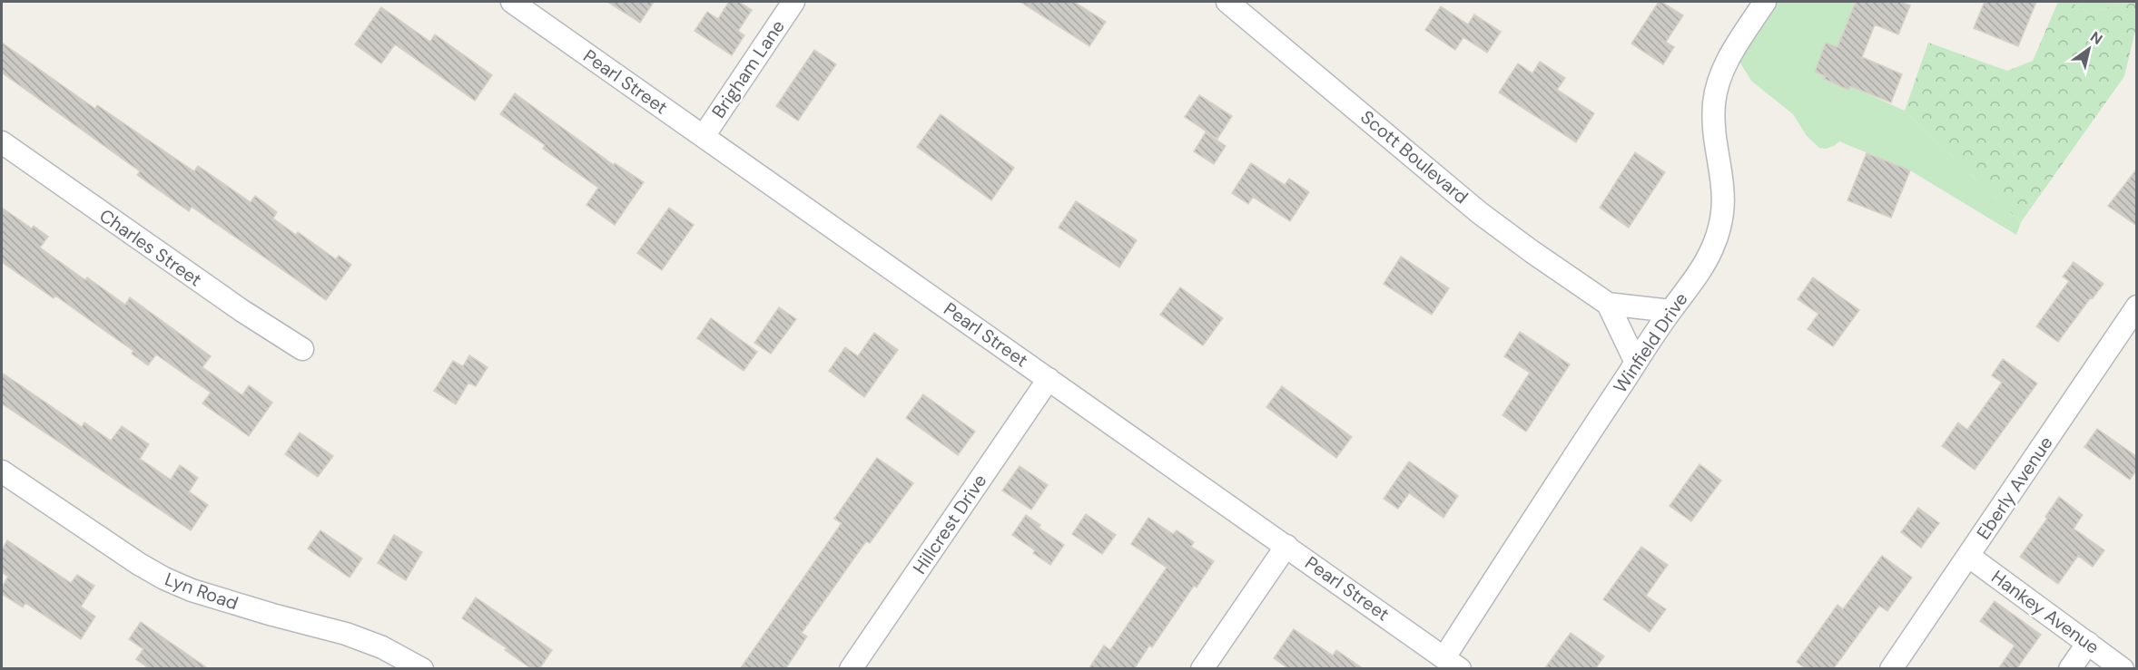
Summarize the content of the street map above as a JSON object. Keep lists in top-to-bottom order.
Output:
{
  "streets": {
    "street": [
      "Brigham Lane",
      "Pearl Street",
      "Scott Boulevard",
      "Charles Street",
      "Winfield Drive",
      "Eberly Avenue",
      "Hillcrest Drive",
      "Lyn Road",
      "Hankey Avenue"
    ]
  },
  "crossings": [
    ["Brigham Lane", "Pearl Street"],
    ["Pearl Street", "Winfield Drive"],
    ["Pearl Street", "Hillcrest Drive"],
    ["Scott Boulevard", "Winfield Drive"],
    ["Eberly Avenue", "Hankey Avenue"]
  ],
  "north": "top right"
}
